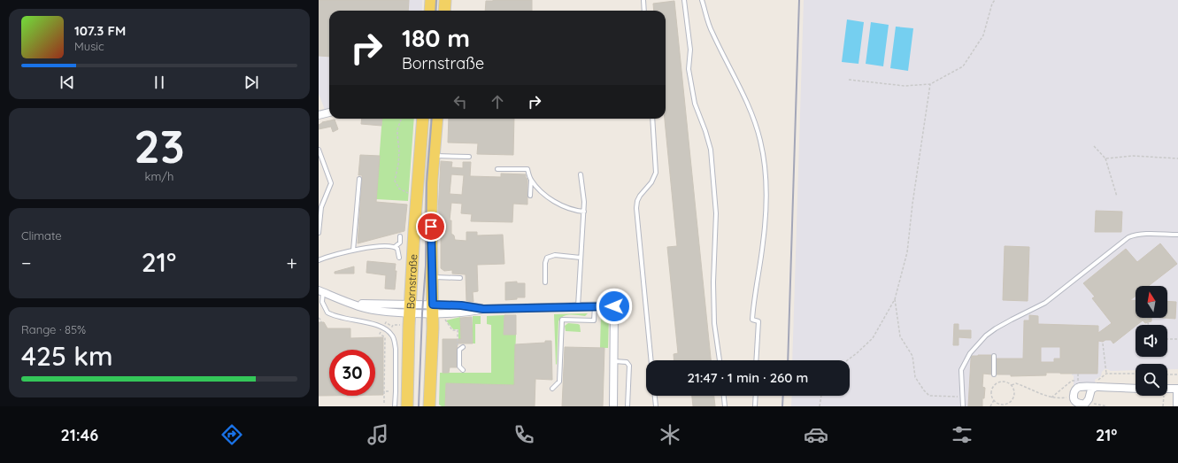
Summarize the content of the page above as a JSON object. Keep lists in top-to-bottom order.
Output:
{
  "streets": {
    "main road": ["Bornstraße"]
  },
  "north": "top",
  "page": {
    "turn": ["180 m", "Bornstraße"],
    "song": ["107.3 FM", "Music"],
    "tile": [
      ["23", "km/h"],
      "Climate",
      ["Range · 85%", "425 km"]
    ],
    "heat": ["−", "21°", "+"],
    "limit": "30",
    "trip": "21:47 · 1 min · 260 m",
    "tabs": ["21:46", "21°"]
  }
}
